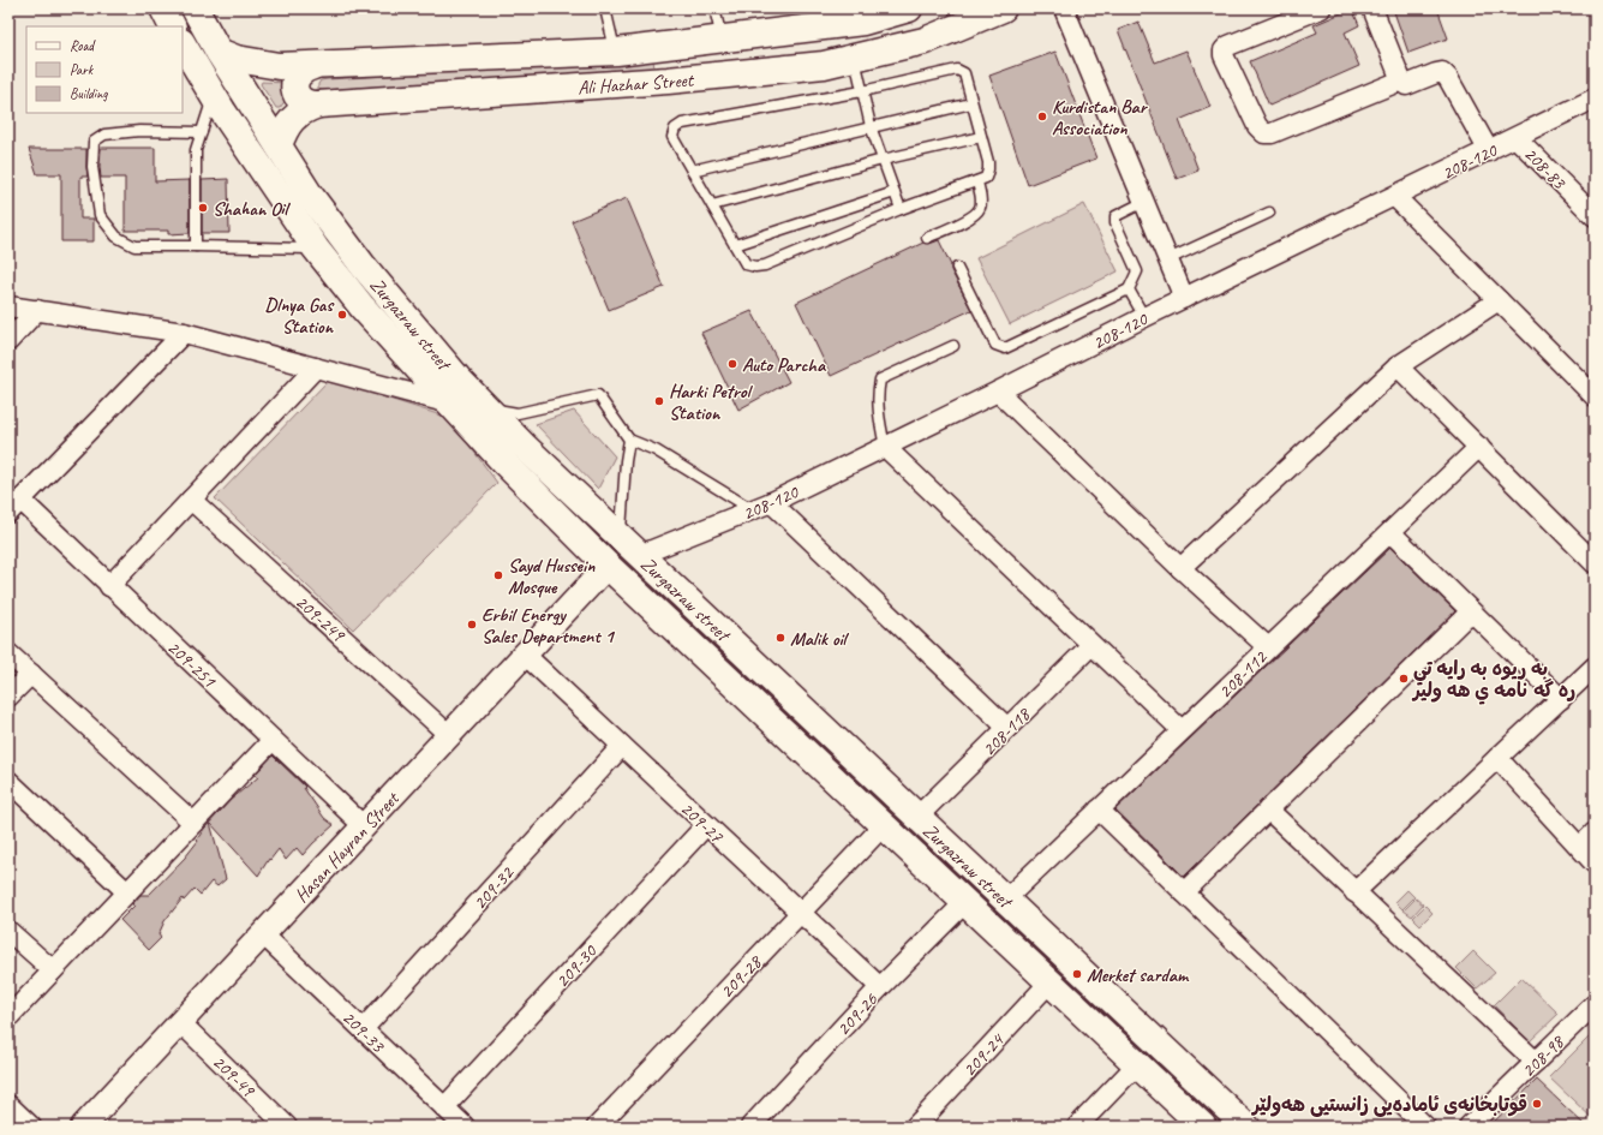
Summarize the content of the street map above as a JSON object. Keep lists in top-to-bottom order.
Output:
{
  "streets": {
    "main road": ["Ali Hazhar Street", "Zurgazraw street"],
    "street": [
      "208-120",
      "208-83",
      "209-249",
      "209-251",
      "208-112",
      "208-118",
      "209-27",
      "Hasan Hayran Street",
      "209-32",
      "209-30",
      "209-28",
      "209-26",
      "209-33",
      "209-24",
      "208-98",
      "209-49"
    ]
  },
  "crossings": [
    ["Ali Hazhar Street", "Zurgazraw street"],
    ["208-120", "208-83"],
    ["208-120", "Zurgazraw street"],
    ["Zurgazraw street", "208-112"],
    ["Zurgazraw street", "208-118"],
    ["Zurgazraw street", "Hasan Hayran Street"],
    ["Zurgazraw street", "209-28"],
    ["Zurgazraw street", "209-26"],
    ["Zurgazraw street", "209-24"],
    ["209-249", "Hasan Hayran Street"],
    ["209-251", "Hasan Hayran Street"],
    ["209-27", "Hasan Hayran Street"],
    ["209-27", "209-32"],
    ["209-27", "209-30"],
    ["209-27", "209-28"],
    ["209-27", "209-26"],
    ["Hasan Hayran Street", "209-33"],
    ["Hasan Hayran Street", "209-49"],
    ["209-32", "209-33"],
    ["209-30", "209-33"]
  ],
  "places": [
    "Kurdistan Bar Association",
    "Shahan Oil",
    "Dlnya Gas Station",
    "Auto Parcha",
    "Harki Petrol Station",
    "Sayd Hussein Mosque",
    "Erbil Energy Sales Department 1",
    "Malik oil",
    "به ريوه به رايه تي ره گه نامه ي هه ولير",
    "Merket sardam",
    "قوتابخانەی ئامادەیی زانستیی هەولێر"
  ],
  "legend": ["Road", "Park", "Building"]
}
